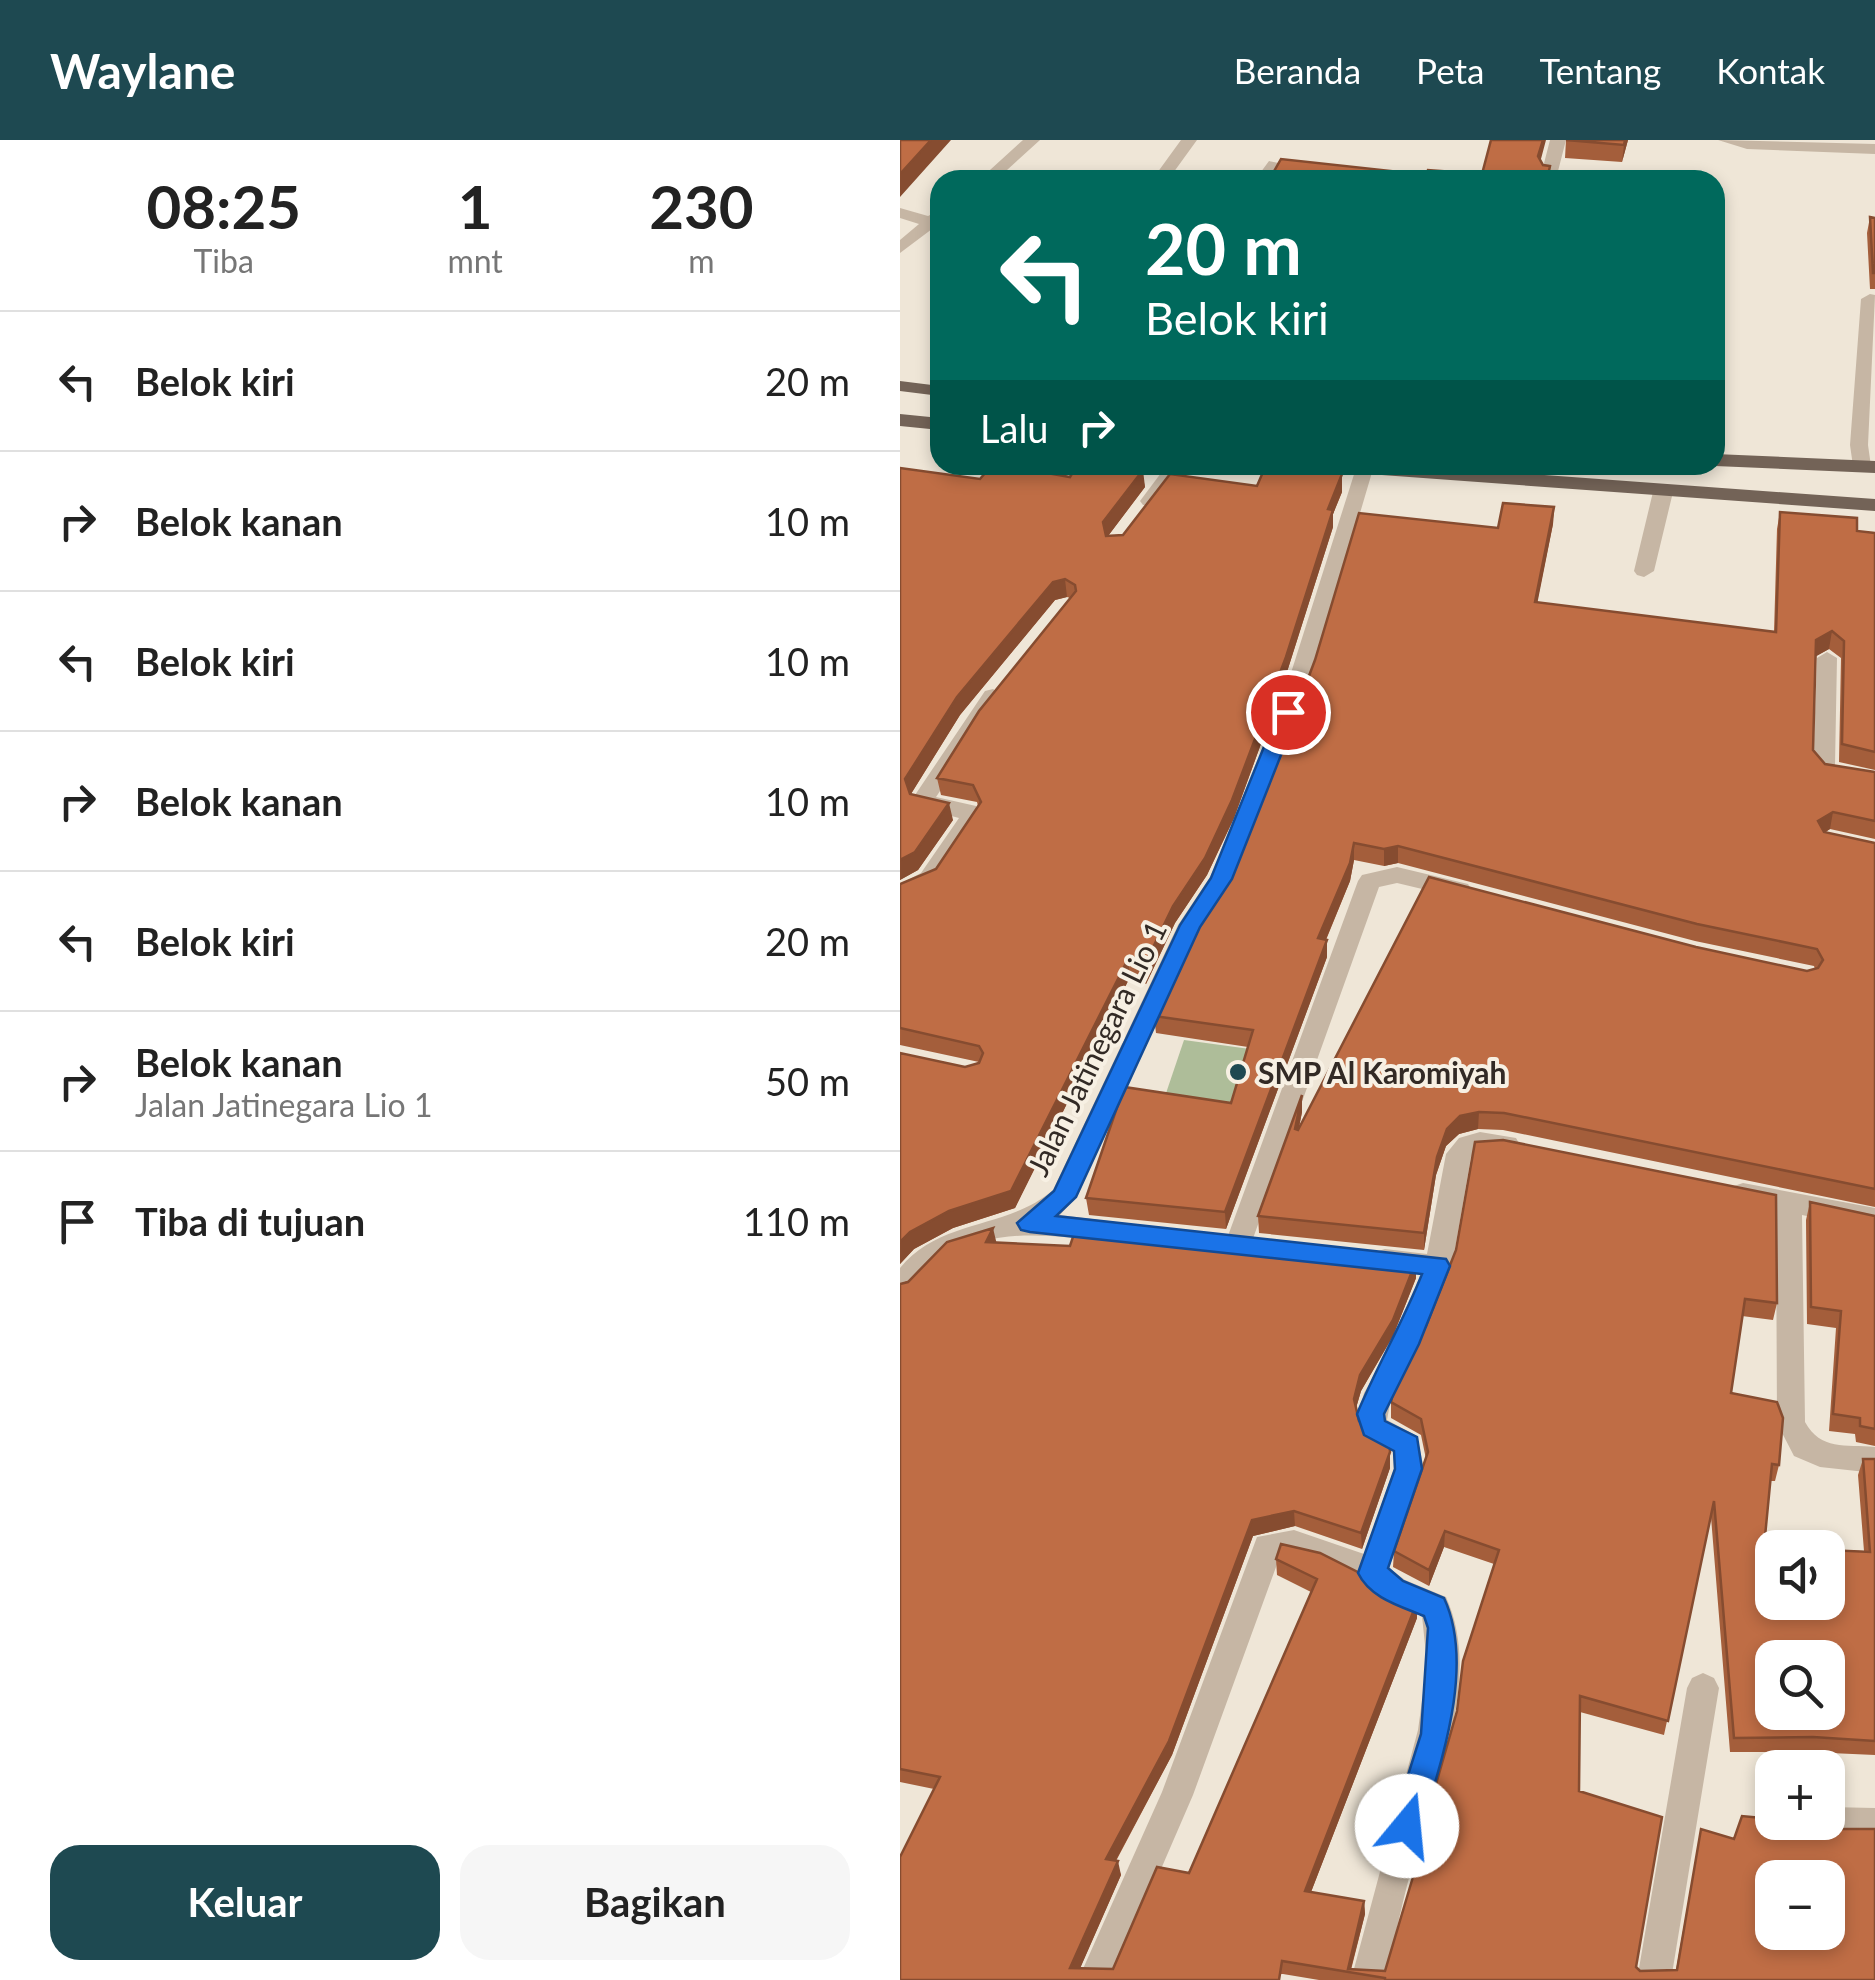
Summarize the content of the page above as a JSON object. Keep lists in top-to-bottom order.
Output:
{
  "streets": {
    "street": ["Jalan Jatinegara Lio 1"]
  },
  "places": ["SMP Al Karomiyah"],
  "page": {
    "header": "Waylane",
    "nav": [
      "Beranda",
      "Peta",
      "Tentang",
      "Kontak"
    ],
    "eta": [
      "08:25",
      "Tiba",
      "1",
      "mnt",
      "230",
      "m"
    ],
    "turn": ["20 m", "Belok kiri"],
    "list": [
      {
        "name": "Belok kiri",
        "value": "20 m"
      },
      {
        "name": "Belok kanan",
        "value": "10 m"
      },
      {
        "name": "Belok kiri",
        "value": "10 m"
      },
      {
        "name": "Belok kanan",
        "value": "10 m"
      },
      {
        "name": "Belok kiri",
        "value": "20 m"
      },
      {
        "name": "Belok kanan",
        "note": "Jalan Jatinegara Lio 1",
        "value": "50 m"
      },
      {
        "name": "Tiba di tujuan",
        "value": "110 m"
      }
    ],
    "then": "Lalu",
    "map_buttons": ["+", "−"],
    "buttons": ["Keluar", "Bagikan"]
  }
}
